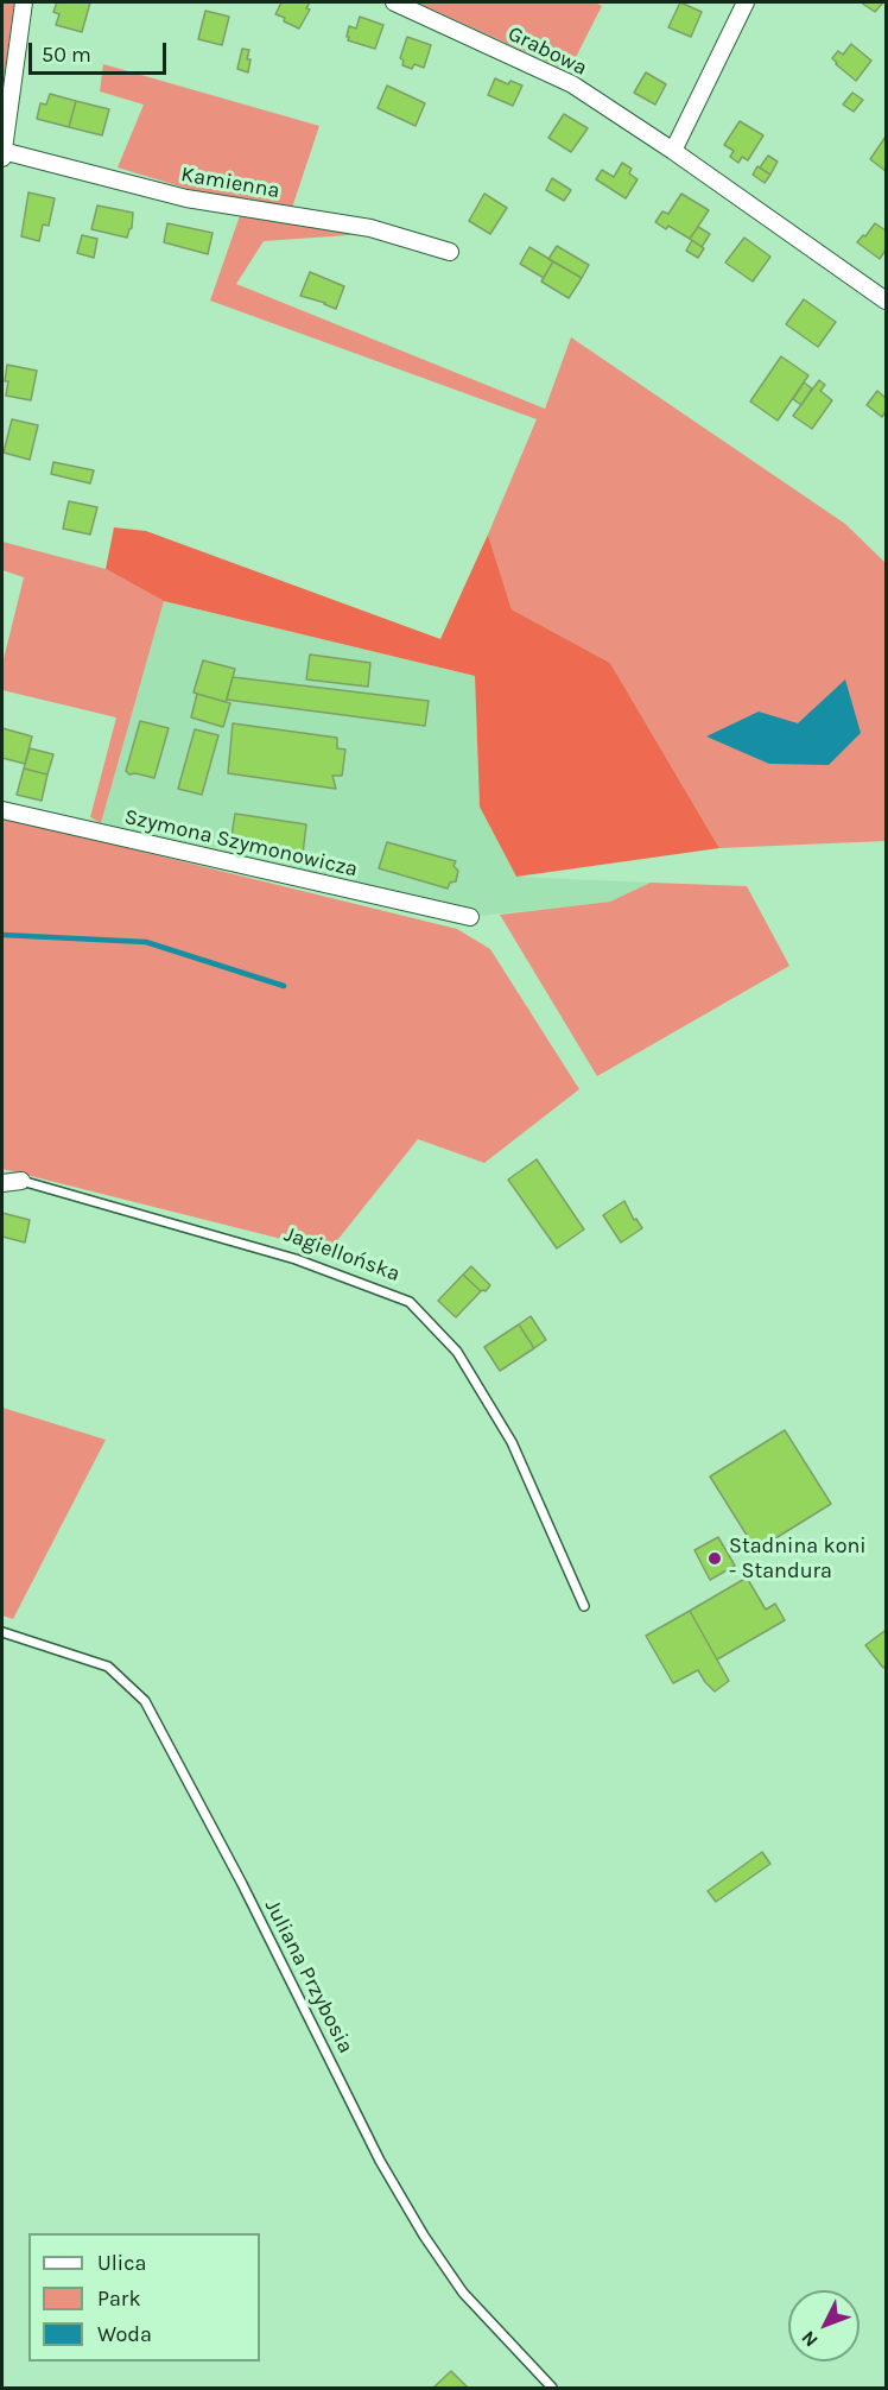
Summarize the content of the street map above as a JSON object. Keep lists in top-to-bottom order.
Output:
{
  "streets": {
    "street": [
      "Grabowa",
      "Kamienna",
      "Szymona Szymonowicza",
      "Jagiellońska"
    ],
    "lane": ["Juliana Przybosia"]
  },
  "places": ["Stadnina koni - Standura"],
  "legend": ["Ulica", "Park", "Woda"],
  "scale_bar": "50 m",
  "north": "bottom left"
}
